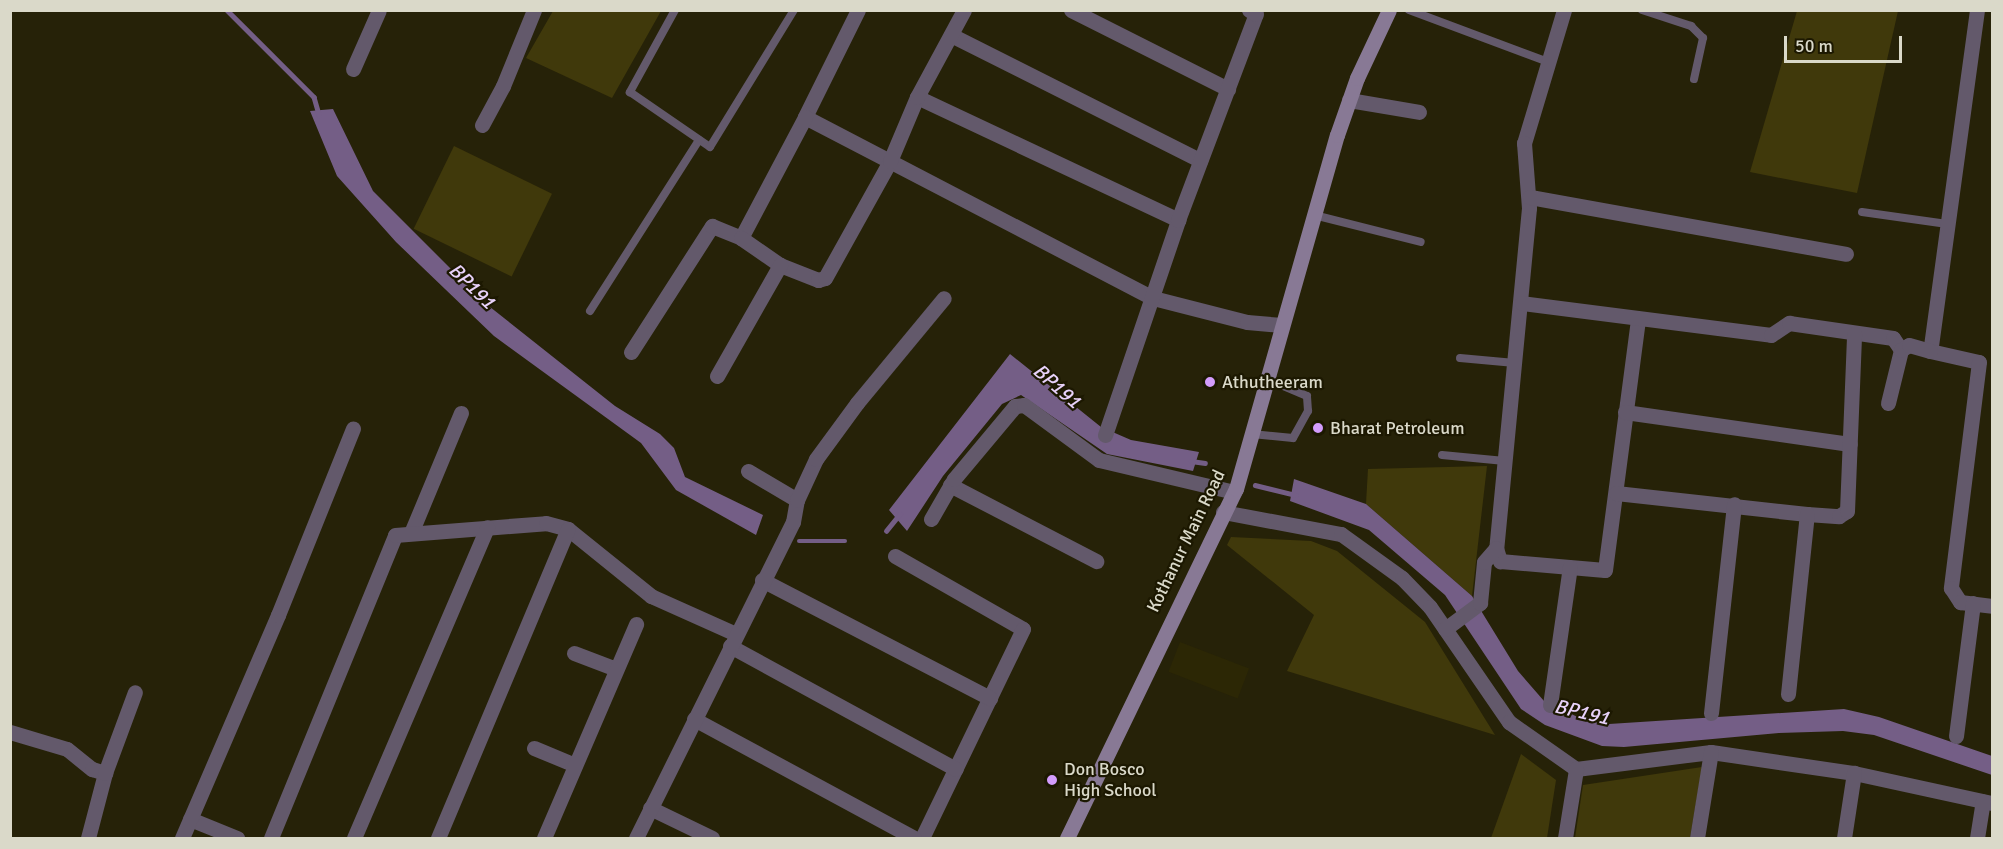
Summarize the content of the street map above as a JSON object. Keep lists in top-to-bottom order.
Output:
{
  "streets": {
    "main road": ["Kothanur Main Road"]
  },
  "water": ["BP191"],
  "places": ["Athutheeram", "Bharat Petroleum", "Don Bosco High School"],
  "scale_bar": "50 m"
}
